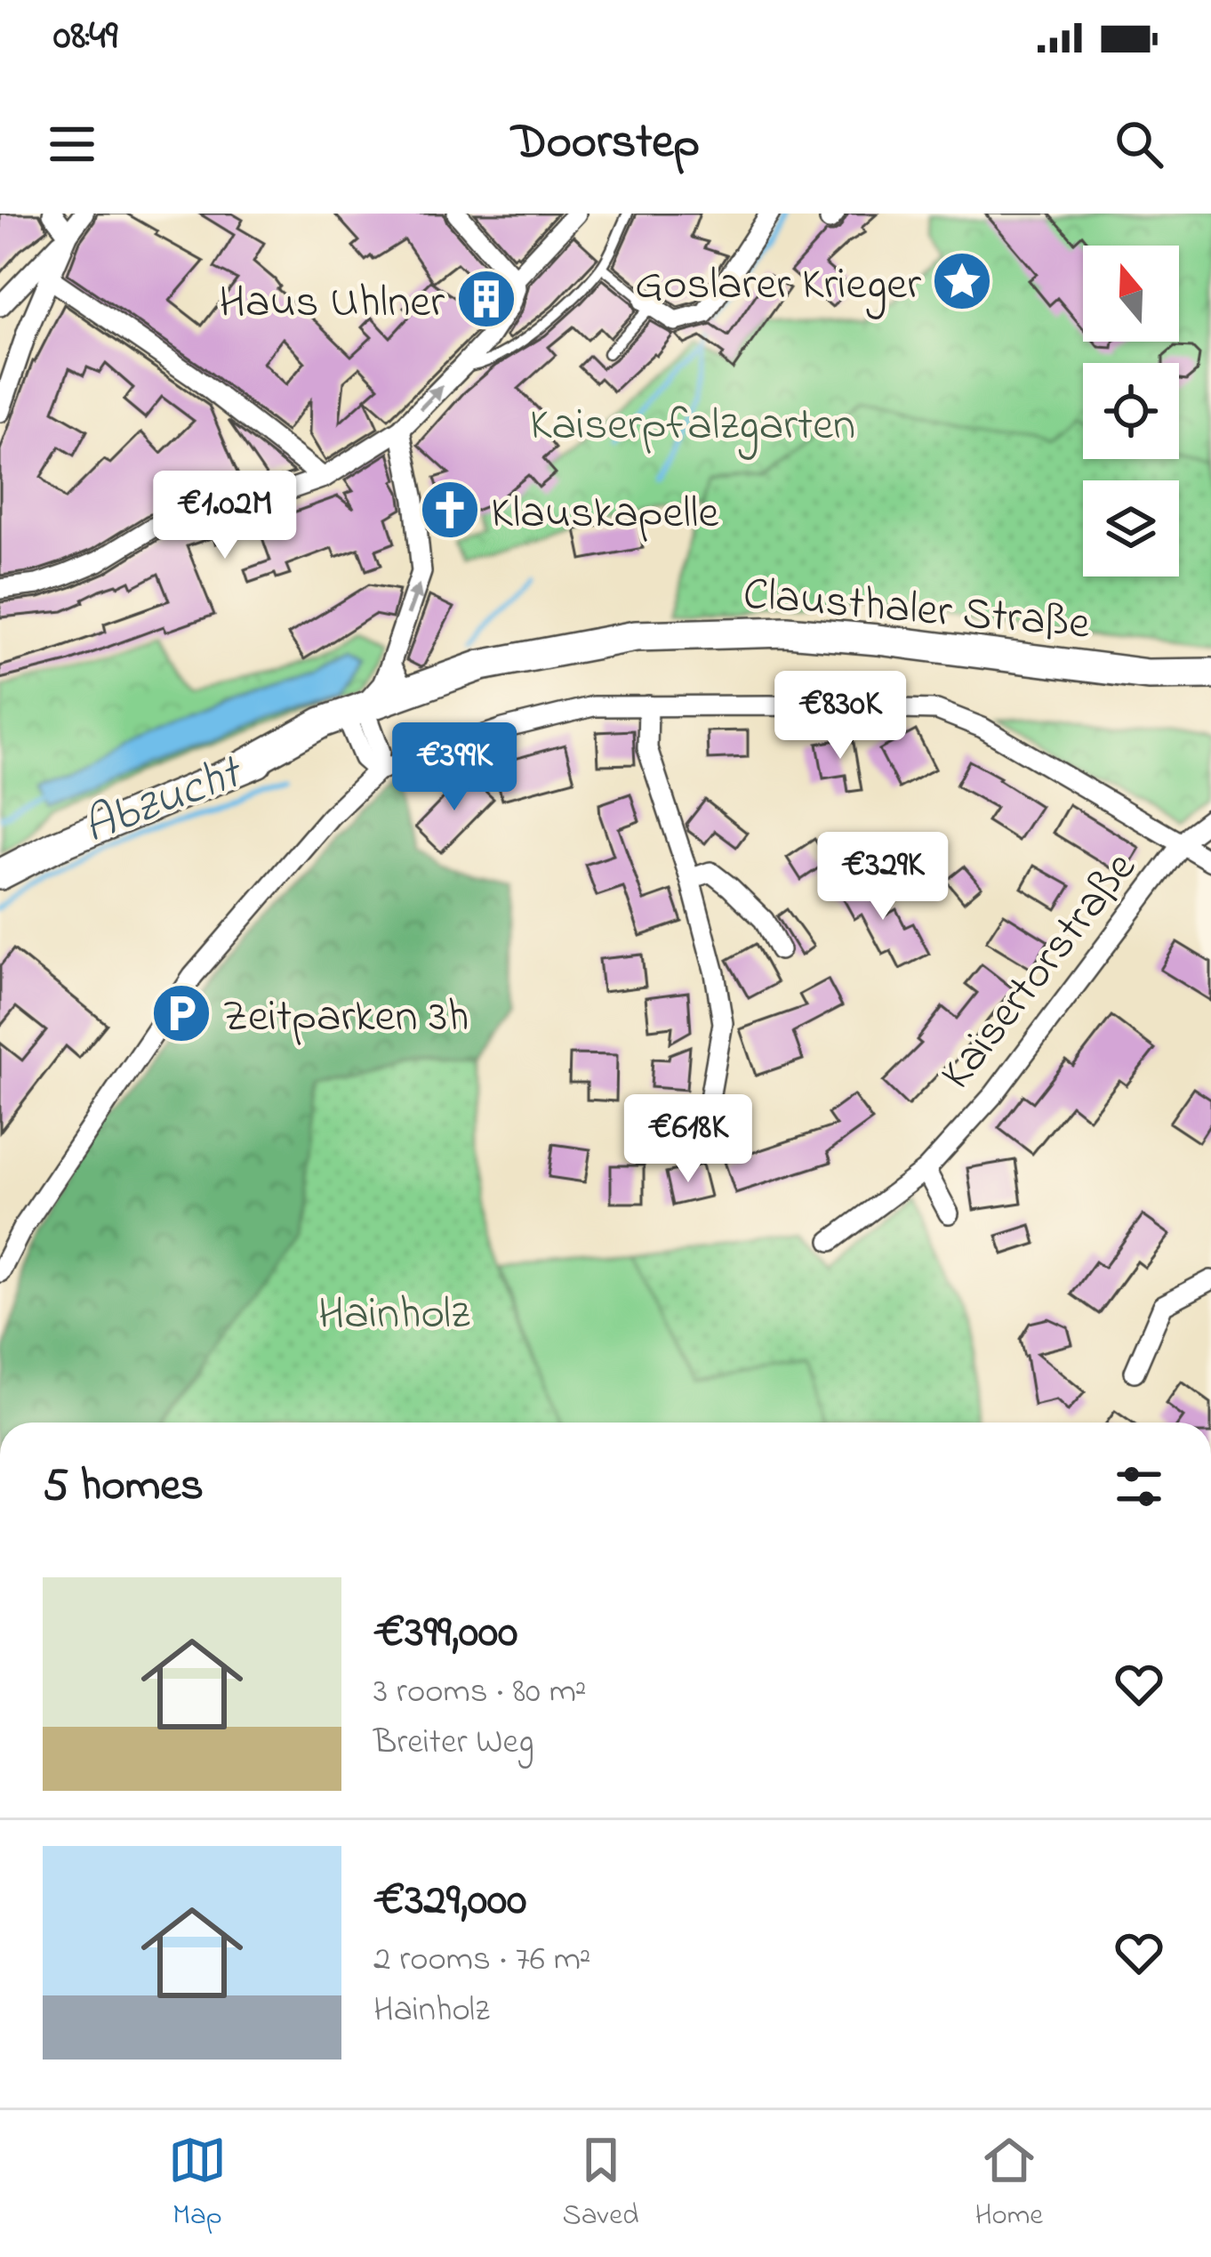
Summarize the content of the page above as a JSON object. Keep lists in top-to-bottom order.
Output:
{
  "streets": {
    "main road": ["Clausthaler Straße"],
    "street": ["Kaisertorstraße"]
  },
  "water": ["Abzucht"],
  "parks": ["Kaiserpfalzgarten", "Hainholz"],
  "places": {
    "place": ["Goslarer Krieger"],
    "building": ["Haus Uhlner"],
    "church": ["Klauskapelle"],
    "parking": ["Zeitparken 3h"]
  },
  "north": "top",
  "page": {
    "status": "08:49",
    "header": "Doorstep",
    "price": [
      "€1.02M",
      "€830K",
      "€399K",
      "€329K",
      "€618K"
    ],
    "heading": "5 homes",
    "list": [
      {
        "name": "€399,000",
        "note": "3 rooms · 80 m² · Breiter Weg"
      },
      {
        "name": "€329,000",
        "note": "2 rooms · 76 m² · Hainholz"
      }
    ],
    "tabs": ["Map", "Saved", "Home"]
  }
}
